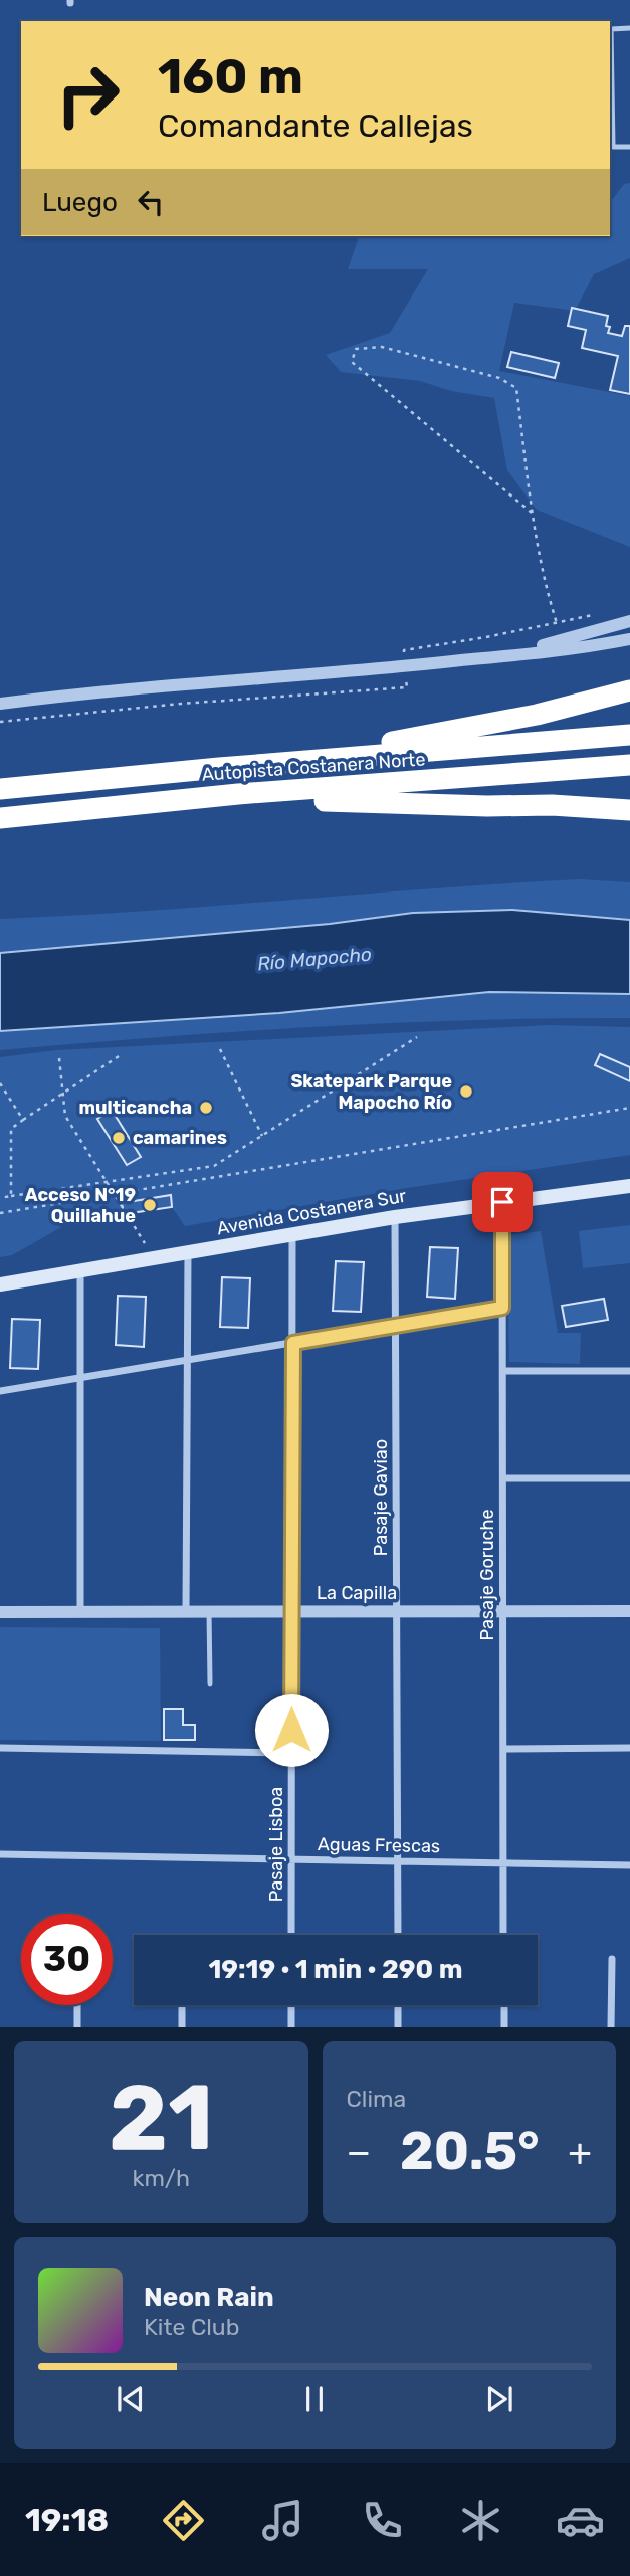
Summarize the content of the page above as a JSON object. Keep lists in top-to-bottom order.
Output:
{
  "streets": {
    "highway": ["Autopista Costanera Norte"],
    "main road": ["Avenida Costanera Sur"],
    "street": [
      "Pasaje Gaviao",
      "Pasaje Goruche",
      "La Capilla",
      "Pasaje Lisboa",
      "Aguas Frescas"
    ]
  },
  "crossings": [
    ["Avenida Costanera Sur", "Pasaje Gaviao"],
    ["Avenida Costanera Sur", "Pasaje Goruche"],
    ["Avenida Costanera Sur", "Pasaje Lisboa"],
    ["Pasaje Gaviao", "La Capilla"],
    ["Pasaje Gaviao", "Aguas Frescas"],
    ["Pasaje Goruche", "La Capilla"],
    ["Pasaje Goruche", "Aguas Frescas"],
    ["La Capilla", "Pasaje Lisboa"],
    ["Pasaje Lisboa", "Aguas Frescas"]
  ],
  "water": ["Río Mapocho"],
  "places": [
    "Skatepark Parque Mapocho Río",
    "multicancha",
    "camarines",
    "Acceso N°19 Quillahue"
  ],
  "page": {
    "turn": ["160 m", "Comandante Callejas"],
    "then": "Luego",
    "limit": "30",
    "trip": "19:19 · 1 min · 290 m",
    "tile": [
      ["21", "km/h"],
      "Clima"
    ],
    "heat": ["−", "20.5°", "+"],
    "song": ["Neon Rain", "Kite Club"],
    "tabs": "19:18"
  }
}
